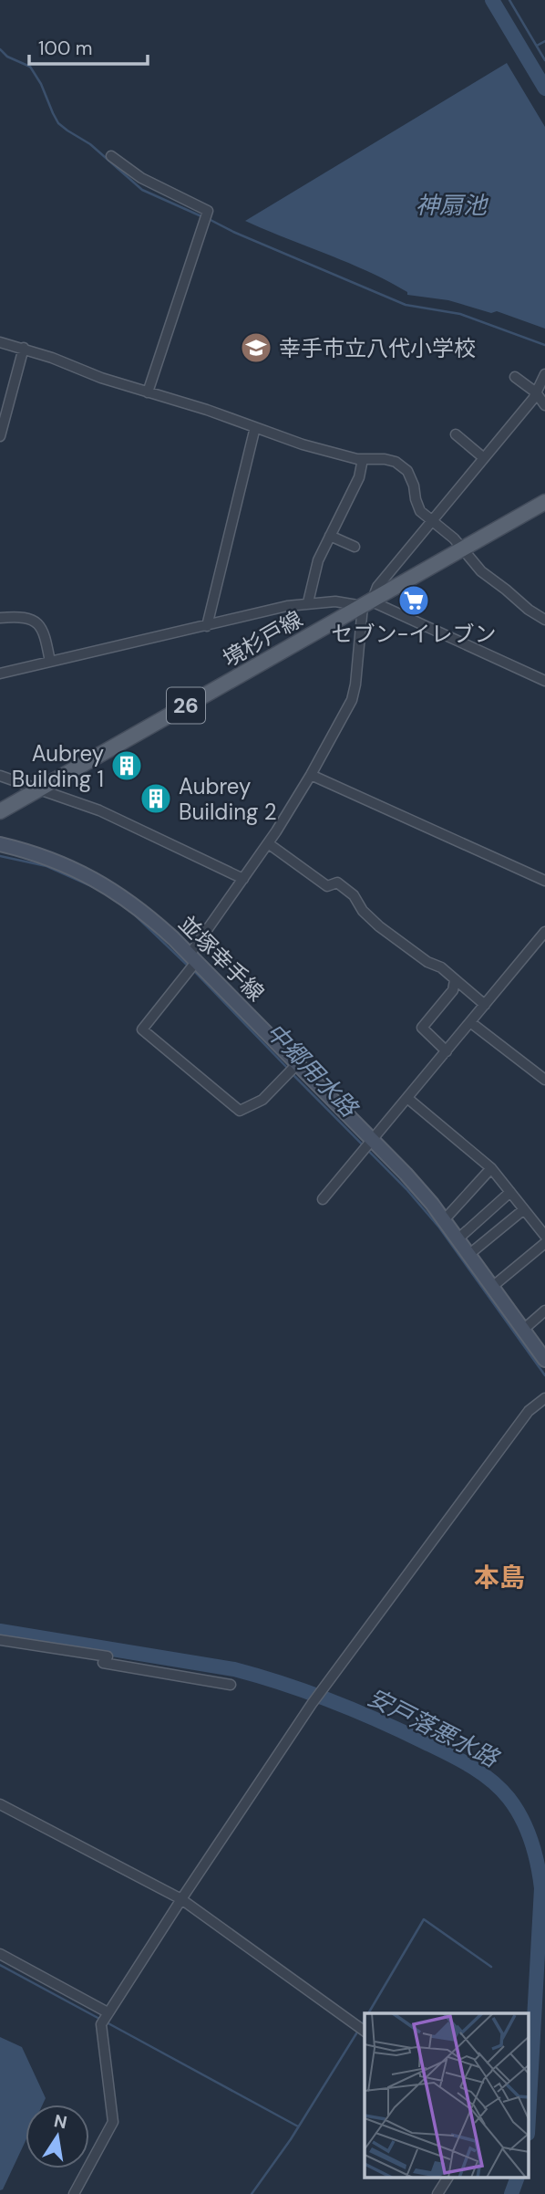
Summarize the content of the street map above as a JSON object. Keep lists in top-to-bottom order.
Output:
{
  "streets": {
    "main road": ["境杉戸線", "26", "並塚幸手線"]
  },
  "districts": ["本島"],
  "water": ["神扇池", "中郷用水路", "安戸落悪水路"],
  "places": {
    "school or university": ["幸手市立八代小学校"],
    "supermarket": ["セブン-イレブン"],
    "building": ["Aubrey Building 1", "Aubrey Building 2"]
  },
  "scale_bar": "100 m",
  "north": "top"
}
